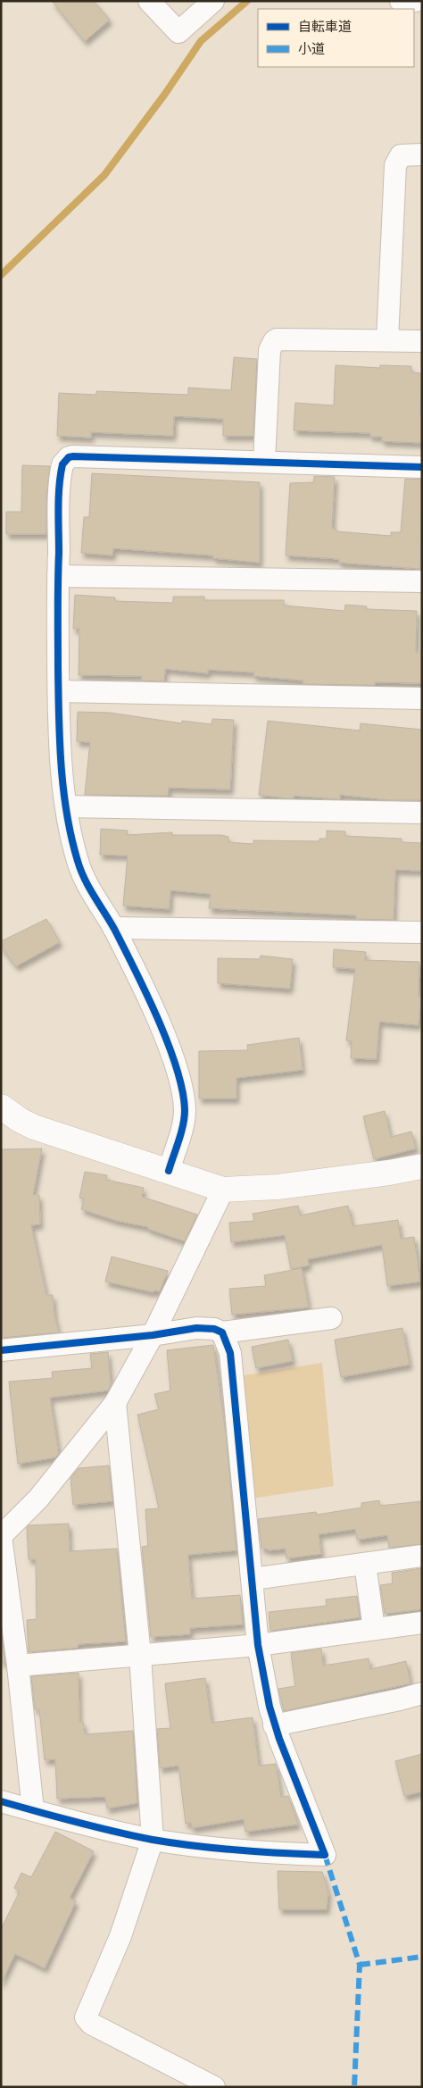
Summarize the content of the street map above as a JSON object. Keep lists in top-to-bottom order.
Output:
{
  "legend": ["自転車道", "小道"]
}
